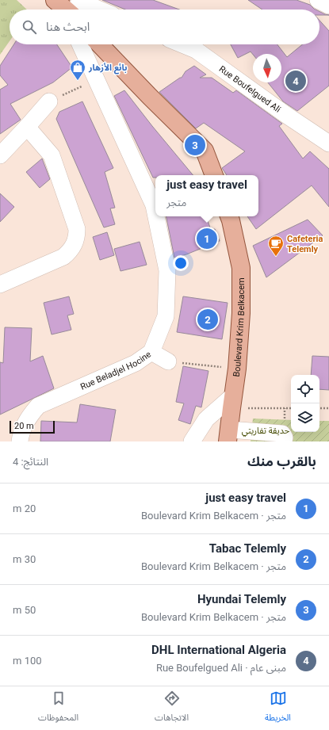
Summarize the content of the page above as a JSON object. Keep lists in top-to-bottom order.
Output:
{
  "streets": {
    "main road": ["Boulevard Krim Belkacem"],
    "street": ["Rue Boufelgued Ali", "Rue Beladjel Hocine"]
  },
  "parks": ["حديقة تفاريتي"],
  "places": {
    "shop": ["بائع الأزهار"],
    "cafe": ["Cafeteria Telemly"]
  },
  "scale_bar": "20 m",
  "north": "bottom",
  "page": {
    "search": "ابحث هنا",
    "pins": [
      "4",
      "3",
      "1",
      "2"
    ],
    "popup": ["just easy travel", "متجر"],
    "scale": "20 m",
    "heading": ["بالقرب منك", "النتائج: 4"],
    "list": [
      {
        "mark": "1",
        "name": "just easy travel",
        "note": "متجر · Boulevard Krim Belkacem",
        "value": "20 m"
      },
      {
        "mark": "2",
        "name": "Tabac Telemly",
        "note": "متجر · Boulevard Krim Belkacem",
        "value": "30 m"
      },
      {
        "mark": "3",
        "name": "Hyundai Telemly",
        "note": "متجر · Boulevard Krim Belkacem",
        "value": "50 m"
      },
      {
        "mark": "4",
        "name": "DHL International Algeria",
        "note": "مبنى عام · Rue Boufelgued Ali",
        "value": "100 m"
      }
    ],
    "nav": ["الخريطة", "الاتجاهات", "المحفوظات"]
  }
}
